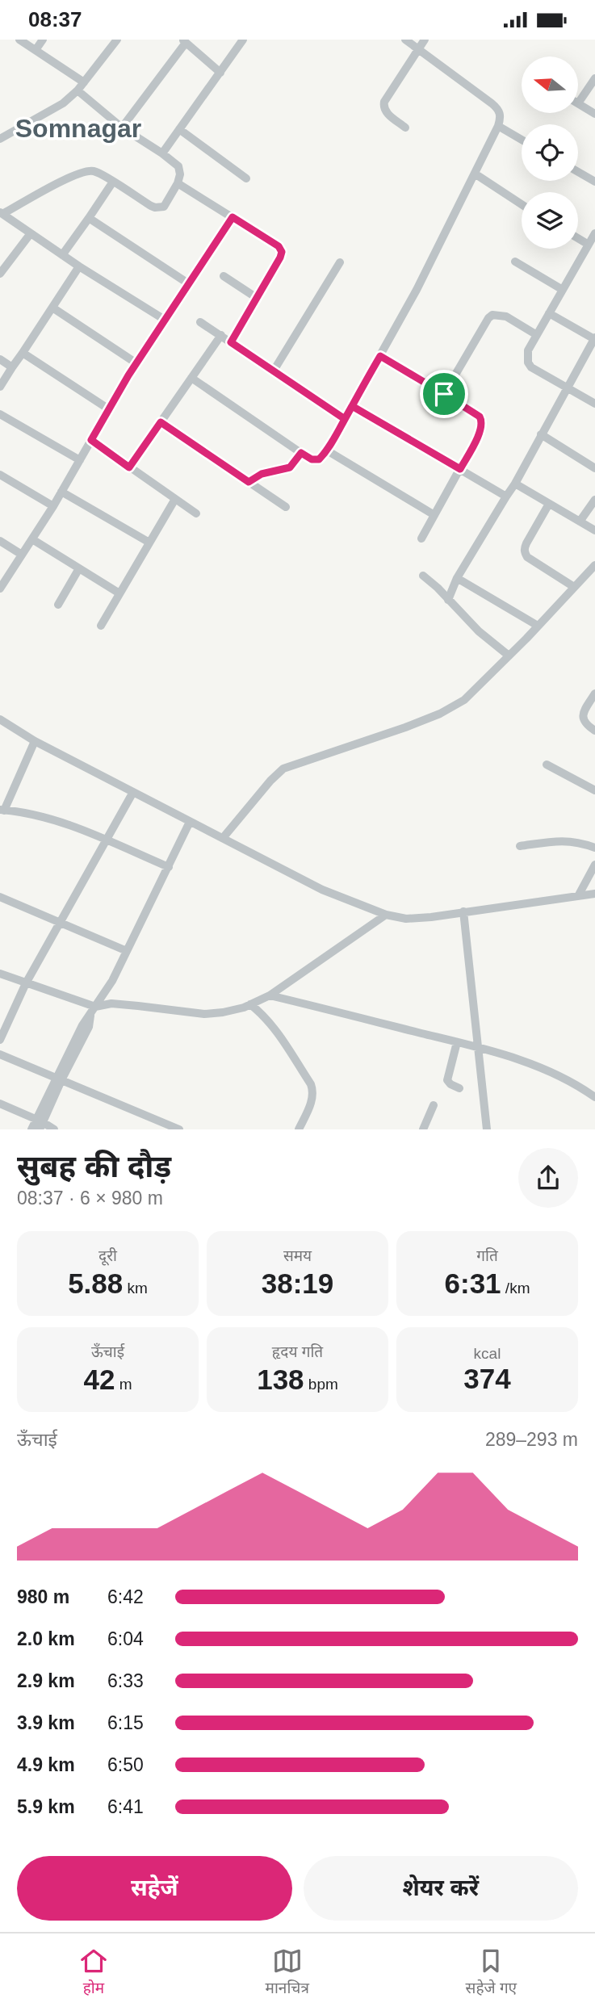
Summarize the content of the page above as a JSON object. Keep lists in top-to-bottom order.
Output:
{
  "districts": ["Somnagar"],
  "north": "left",
  "page": {
    "status": "08:37",
    "heading": ["सुबह की दौड़", "08:37 · 6 × 980 m"],
    "stats": [
      ["दूरी", "5.88 km"],
      ["समय", "38:19"],
      ["गति", "6:31 /km"],
      ["ऊँचाई", "42 m"],
      ["हृदय गति", "138 bpm"],
      ["kcal", "374"]
    ],
    "chart": ["ऊँचाई", "289–293 m"],
    "list": [
      {
        "name": "980 m",
        "note": "6:42"
      },
      {
        "name": "2.0 km",
        "note": "6:04"
      },
      {
        "name": "2.9 km",
        "note": "6:33"
      },
      {
        "name": "3.9 km",
        "note": "6:15"
      },
      {
        "name": "4.9 km",
        "note": "6:50"
      },
      {
        "name": "5.9 km",
        "note": "6:41"
      }
    ],
    "buttons": ["सहेजें", "शेयर करें"],
    "tabs": ["होम", "मानचित्र", "सहेजे गए"]
  }
}
